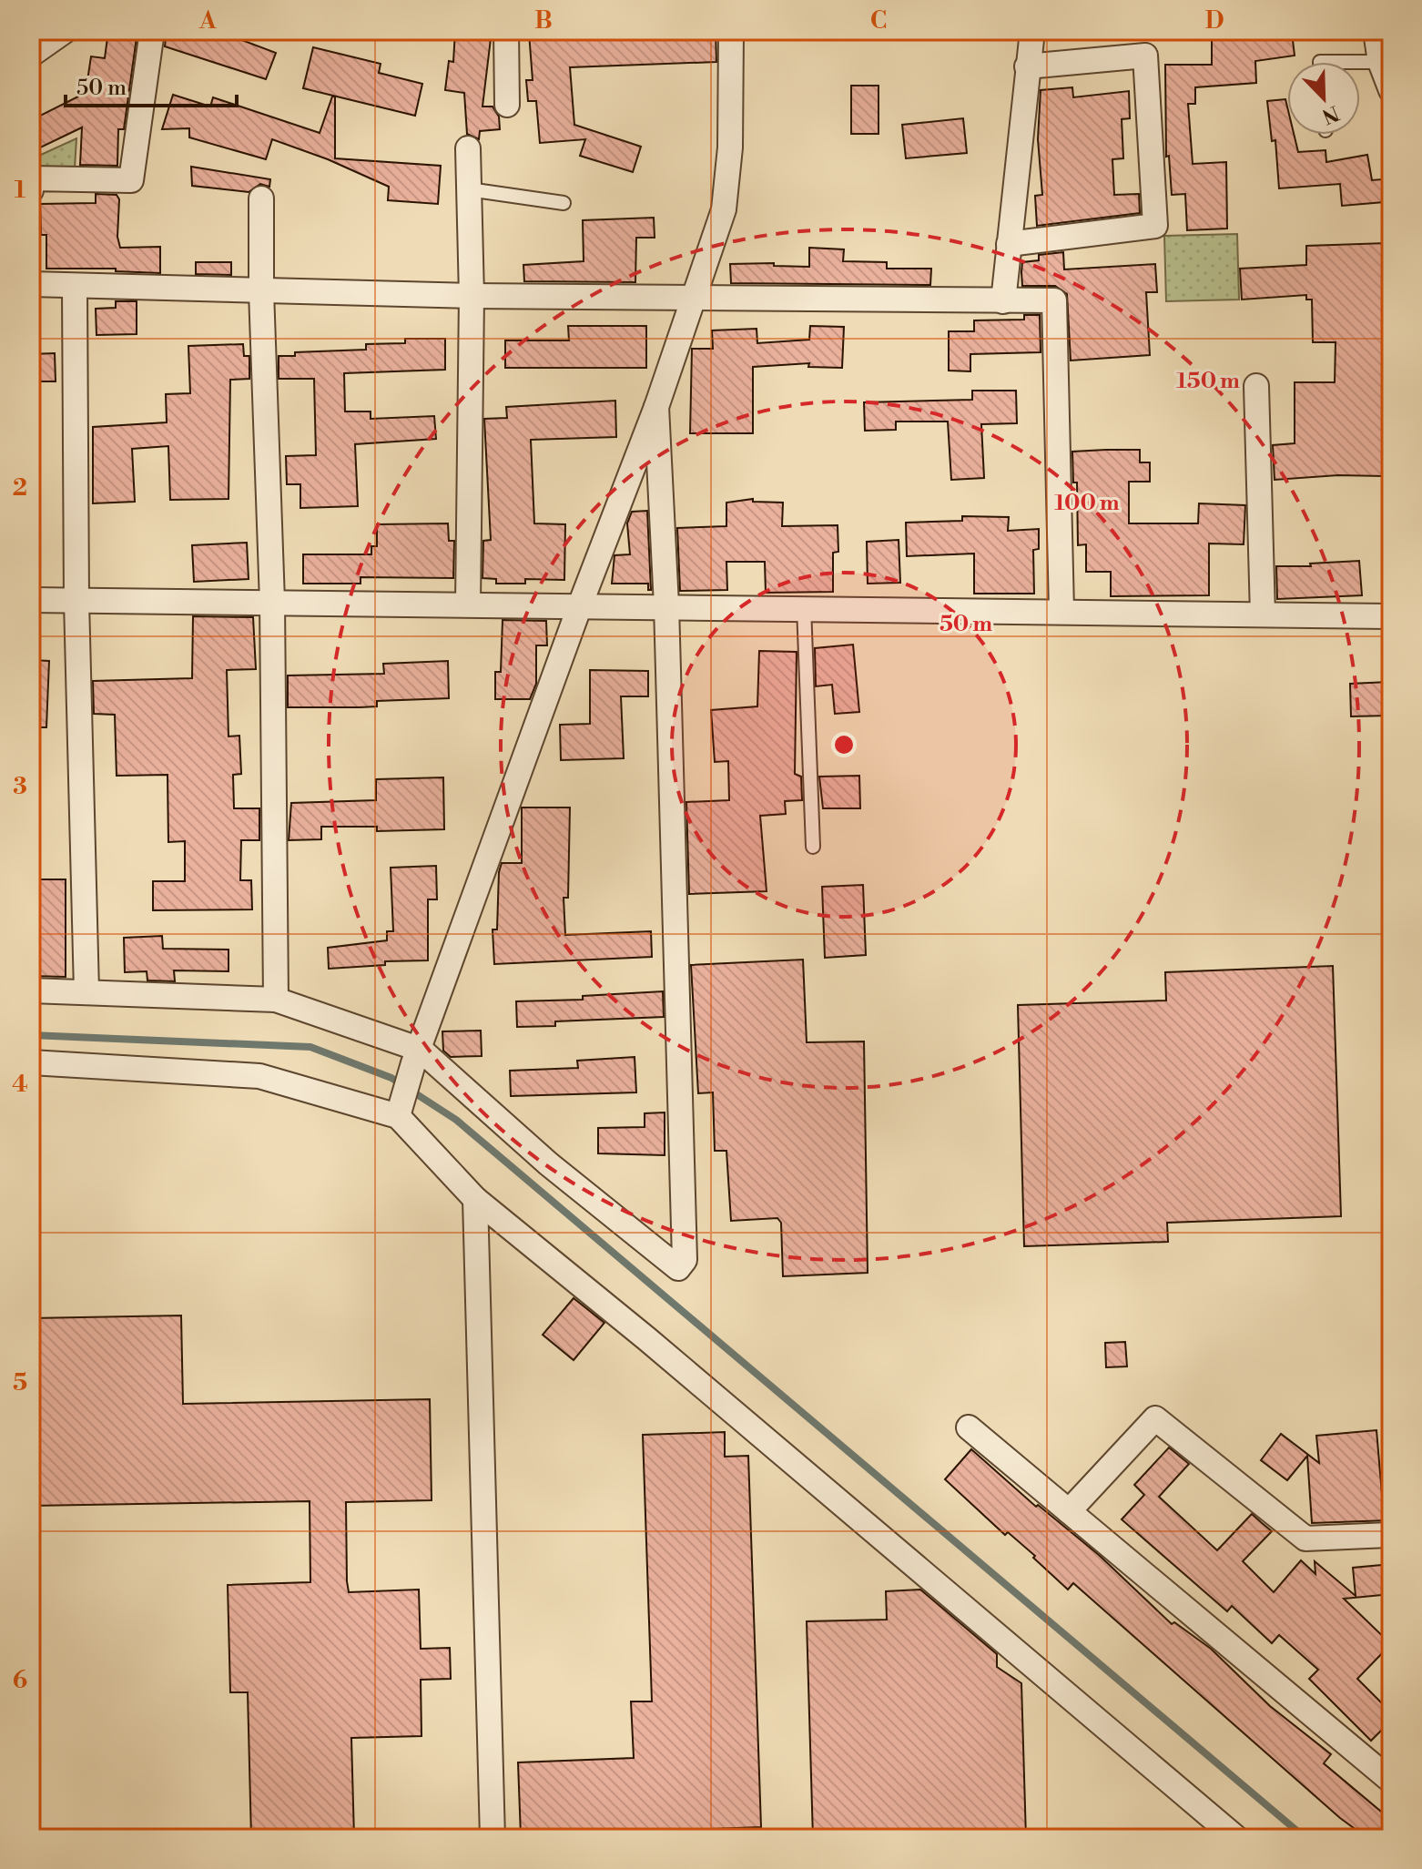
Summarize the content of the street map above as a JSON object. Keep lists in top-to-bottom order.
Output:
{
  "scale_bar": "50 m",
  "north": "bottom right",
  "grid": {
    "columns": [
      "A",
      "B",
      "C",
      "D"
    ],
    "rows": [
      "1",
      "2",
      "3",
      "4",
      "5",
      "6"
    ]
  },
  "rings": ["150 m", "100 m", "50 m"]
}
